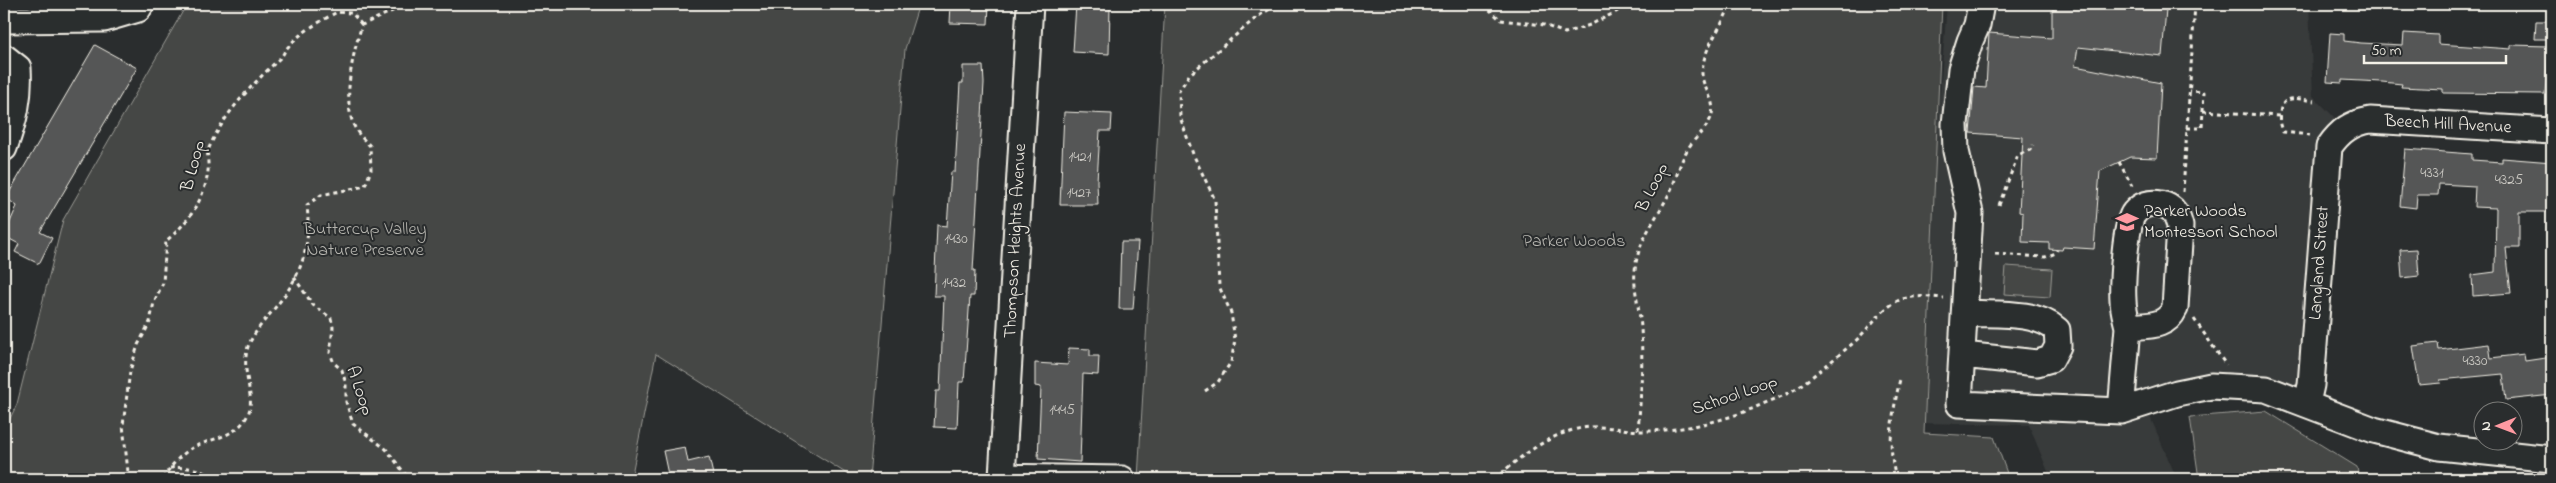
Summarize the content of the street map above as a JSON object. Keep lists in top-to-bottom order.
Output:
{
  "streets": {
    "street": ["Beech Hill Avenue", "Thompson Heights Avenue", "Langland Street"],
    "path": ["B Loop", "A Loop", "School Loop"]
  },
  "crossings": [
    ["Beech Hill Avenue", "Langland Street"],
    ["B Loop", "School Loop"]
  ],
  "parks": ["Buttercup Valley Nature Preserve", "Parker Woods"],
  "places": {
    "school or university": ["Parker Woods Montessori School"]
  },
  "house_numbers": [
    "1421",
    "4331",
    "4325",
    "1427",
    "1430",
    "1432",
    "4330",
    "1445"
  ],
  "scale_bar": "50 m",
  "north": "left"
}
